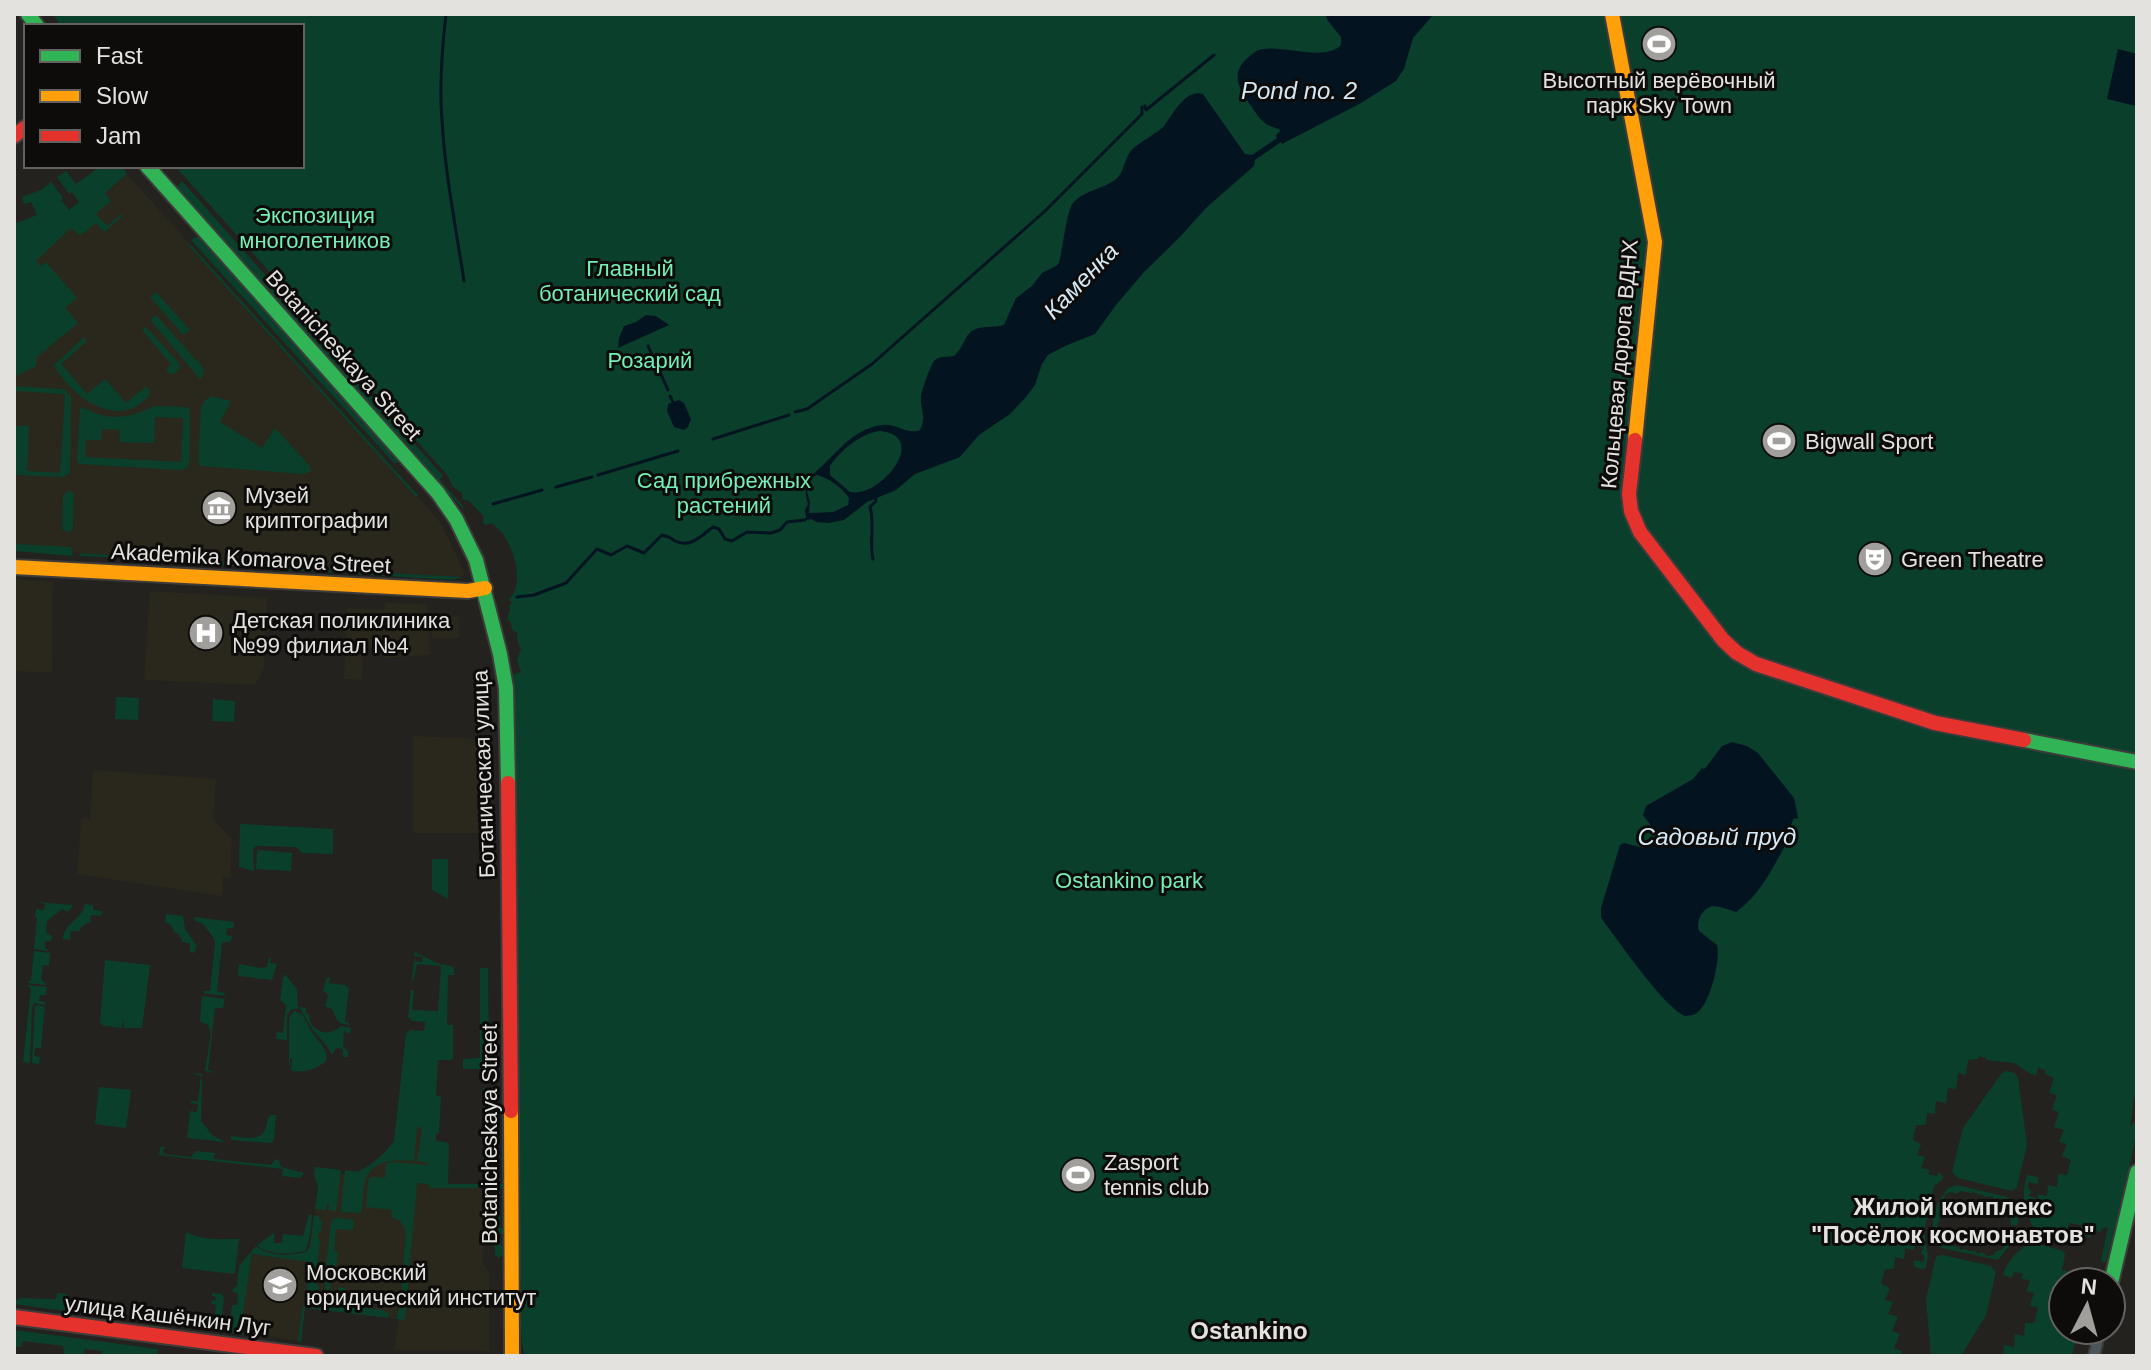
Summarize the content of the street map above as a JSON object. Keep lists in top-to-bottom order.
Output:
{
  "streets": {
    "street": [
      "Botanicheskaya Street",
      "Кольцевая дорога ВДНХ",
      "Akademika Komarova Street",
      "Ботаническая улица",
      "улица Кашёнкин Луг"
    ]
  },
  "crossings": [
    ["Botanicheskaya Street", "Akademika Komarova Street"],
    ["Botanicheskaya Street", "Ботаническая улица"],
    ["Akademika Komarova Street", "Ботаническая улица"]
  ],
  "districts": ["Жилой комплекс \"Посёлок космонавтов\"", "Ostankino"],
  "water": ["Pond no. 2", "Каменка", "Садовый пруд"],
  "parks": [
    "Экспозиция многолетников",
    "Главный ботанический сад",
    "Розарий",
    "Сад прибрежных растений",
    "Ostankino park"
  ],
  "places": {
    "sports": ["Высотный верёвочный парк Sky Town", "Bigwall Sport", "Zasport tennis club"],
    "museum": ["Музей криптографии"],
    "theatre": ["Green Theatre"],
    "hospital": ["Детская поликлиника №99 филиал №4"],
    "school or university": ["Московский юридический институт"]
  },
  "legend": ["Fast", "Slow", "Jam"],
  "north": "top"
}
